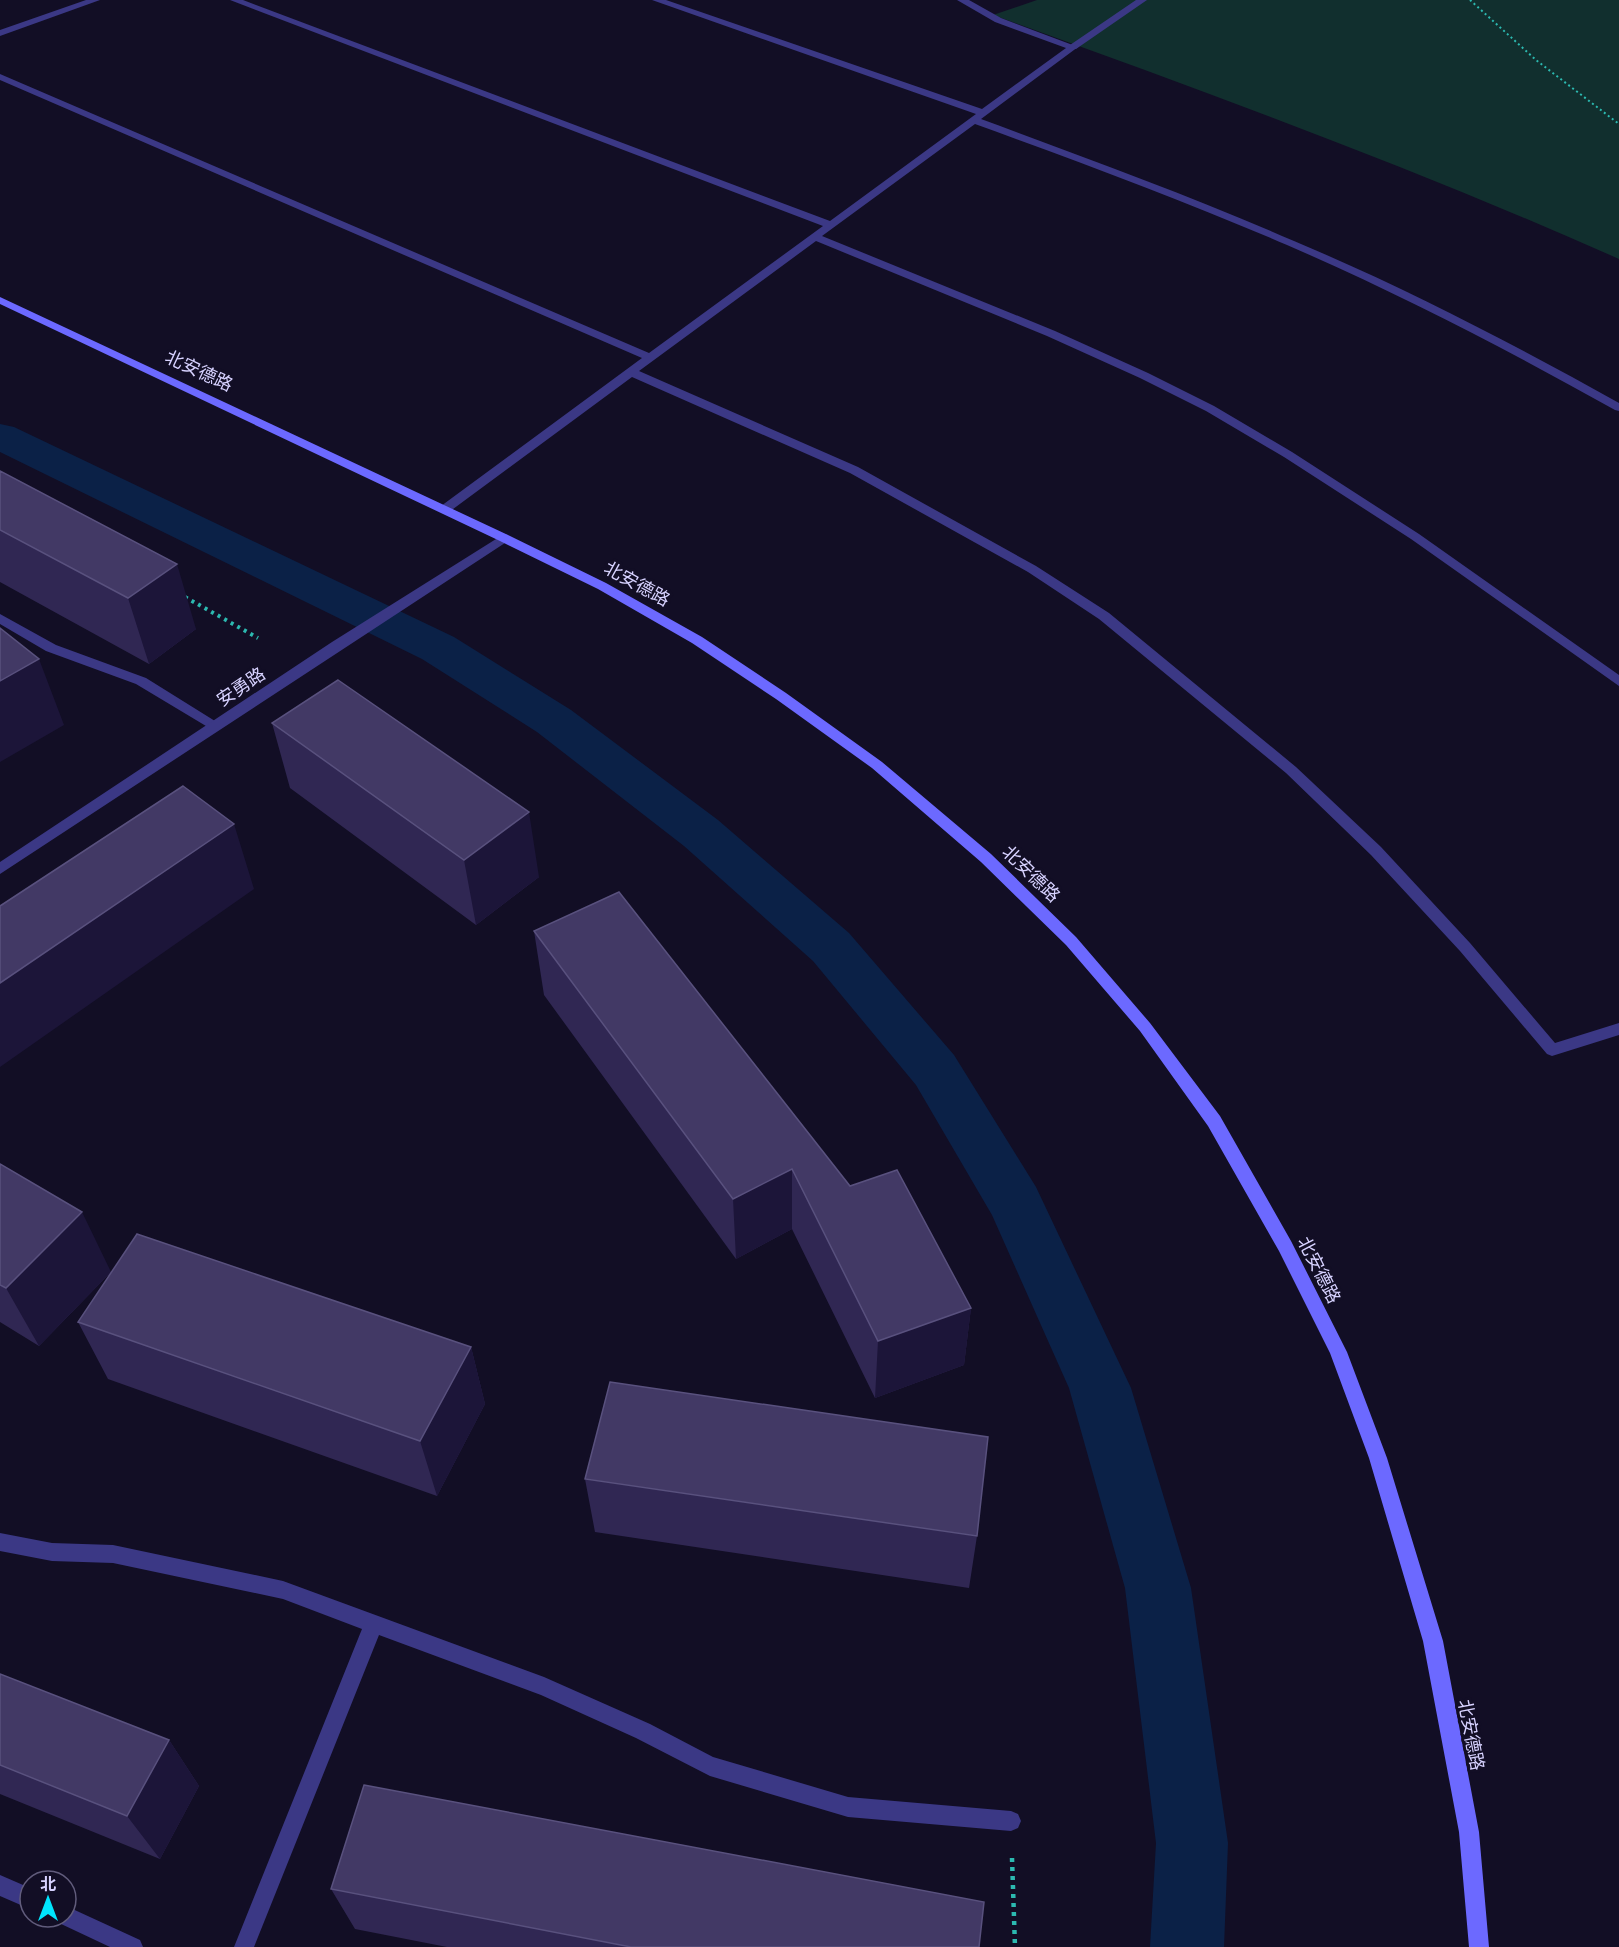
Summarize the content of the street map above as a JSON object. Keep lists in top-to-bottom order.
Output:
{
  "streets": {
    "street": ["北安德路", "安勇路"]
  },
  "crossings": [
    ["北安德路", "安勇路"]
  ],
  "north": "top"
}
